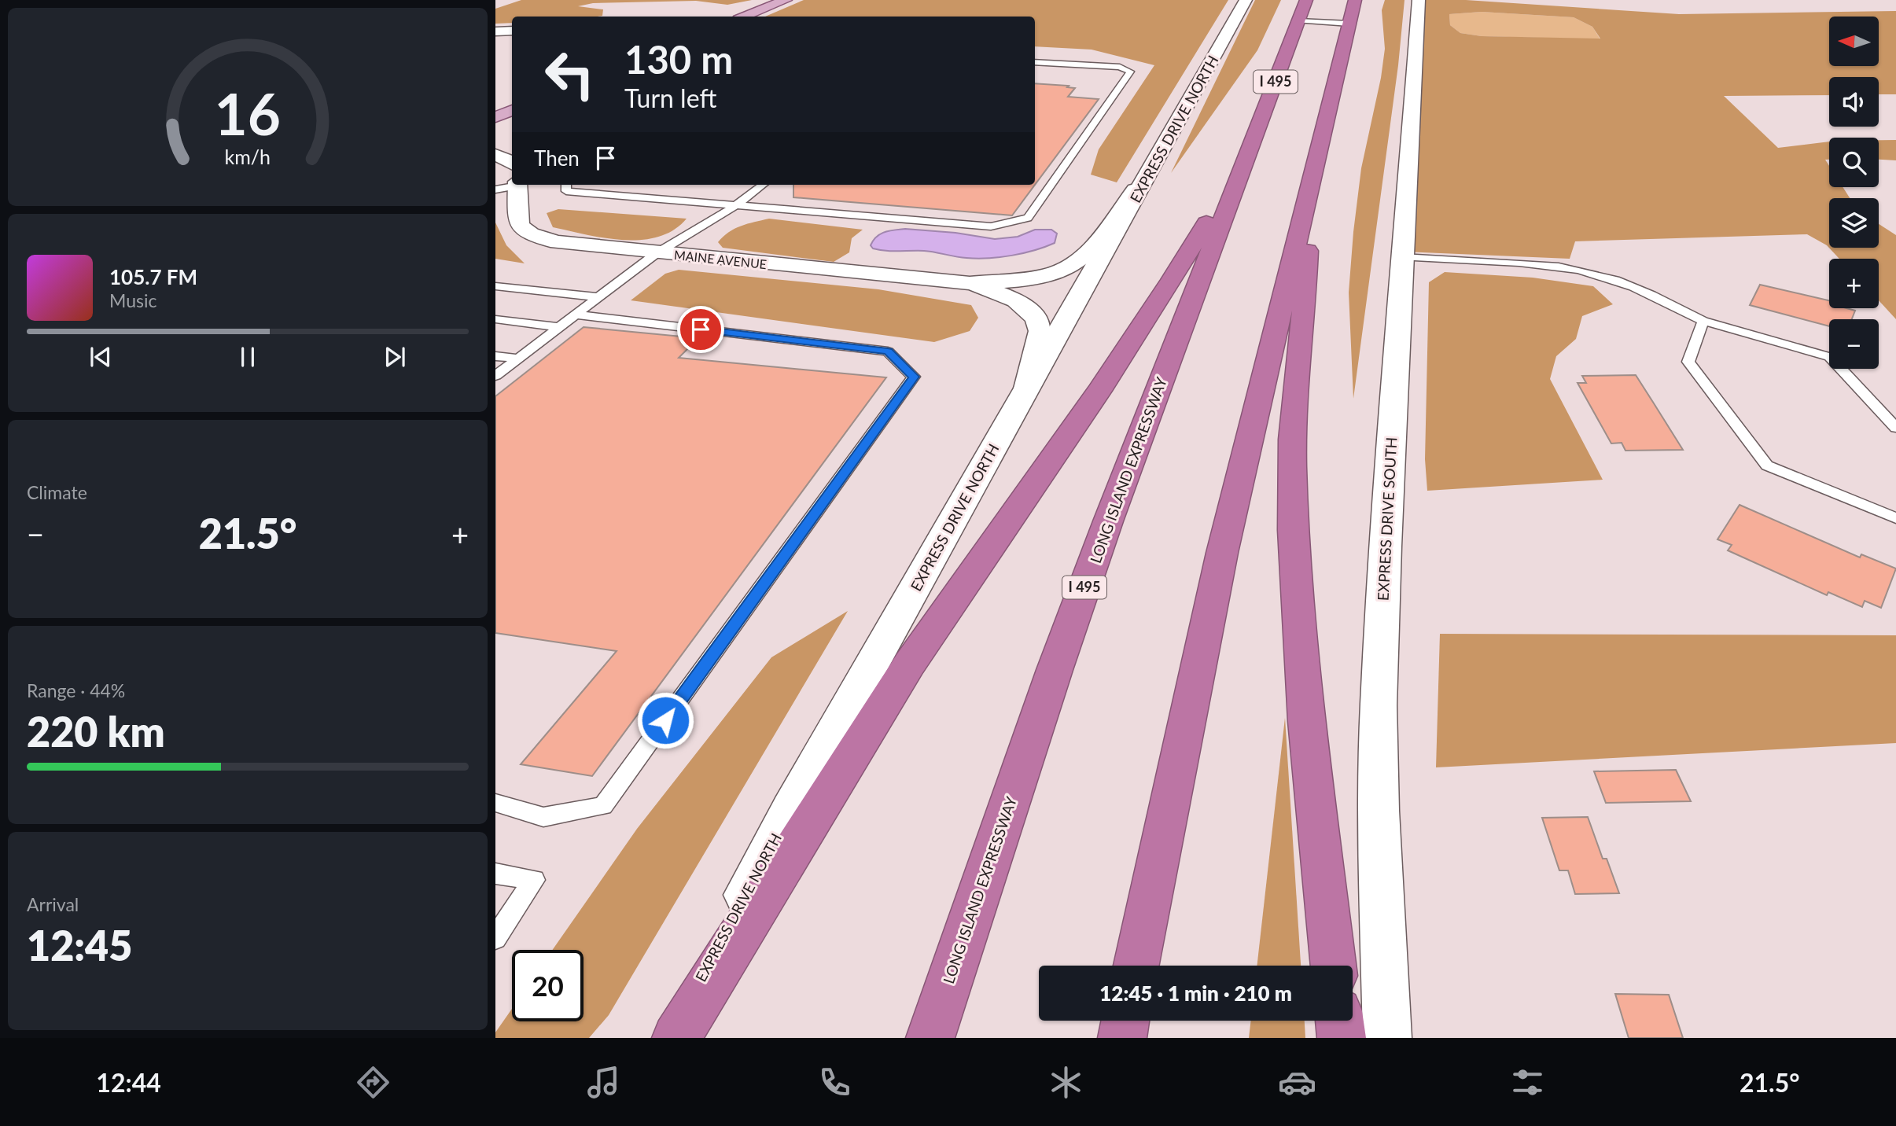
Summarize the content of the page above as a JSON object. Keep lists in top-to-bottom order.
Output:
{
  "streets": {
    "highway": ["I 495", "LONG ISLAND EXPRESSWAY"],
    "main road": ["EXPRESS DRIVE NORTH", "MAINE AVENUE", "EXPRESS DRIVE SOUTH"]
  },
  "north": "left",
  "page": {
    "map_buttons": ["+", "−"],
    "turn": ["130 m", "Turn left"],
    "then": "Then",
    "song": ["105.7 FM", "Music"],
    "tile": [
      "Climate",
      ["Range · 44%", "220 km"],
      ["Arrival", "12:45"]
    ],
    "heat": ["−", "21.5°", "+"],
    "limit": "20",
    "trip": "12:45 · 1 min · 210 m",
    "tabs": ["12:44", "21.5°"],
    "gauge": ["16", "km/h"]
  }
}
